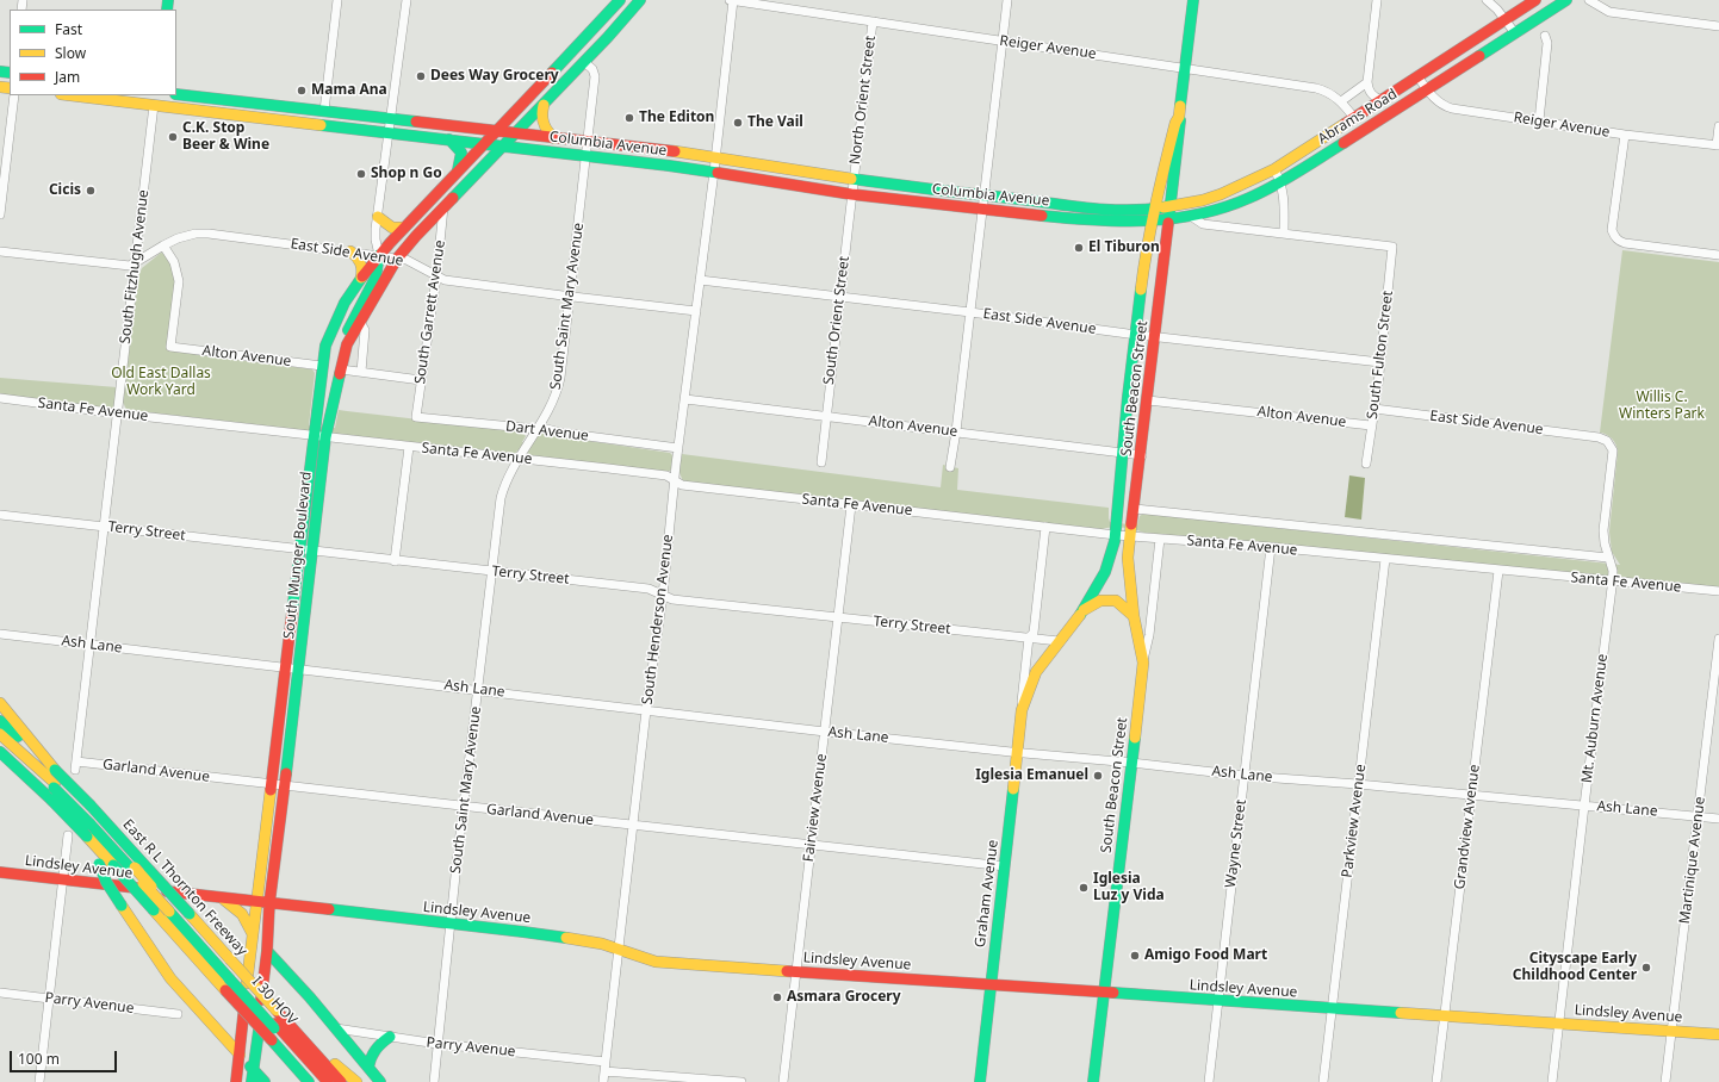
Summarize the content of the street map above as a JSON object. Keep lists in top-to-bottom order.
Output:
{
  "streets": {
    "main road": [
      "Abrams Road",
      "Columbia Avenue",
      "South Beacon Street",
      "South Munger Boulevard",
      "Lindsley Avenue",
      "East R L Thornton Freeway",
      "Graham Avenue",
      "I 30 HOV"
    ],
    "street": [
      "Reiger Avenue",
      "North Orient Street",
      "East Side Avenue",
      "South Fitzhugh Avenue",
      "South Saint Mary Avenue",
      "South Garrett Avenue",
      "South Orient Street",
      "South Fulton Street",
      "Alton Avenue",
      "Santa Fe Avenue",
      "Dart Avenue",
      "Terry Street",
      "South Henderson Avenue",
      "Ash Lane",
      "Mt. Auburn Avenue",
      "Garland Avenue",
      "Fairview Avenue",
      "Parkview Avenue",
      "Grandview Avenue",
      "Wayne Street",
      "Martinique Avenue",
      "Parry Avenue"
    ]
  },
  "crossings": [
    ["Reiger Avenue", "North Orient Street"],
    ["Reiger Avenue", "Abrams Road"],
    ["Reiger Avenue", "South Henderson Avenue"],
    ["North Orient Street", "Columbia Avenue"],
    ["North Orient Street", "South Orient Street"],
    ["Abrams Road", "Columbia Avenue"],
    ["Abrams Road", "South Beacon Street"],
    ["Columbia Avenue", "South Fitzhugh Avenue"],
    ["Columbia Avenue", "South Saint Mary Avenue"],
    ["Columbia Avenue", "South Orient Street"],
    ["Columbia Avenue", "South Beacon Street"],
    ["Columbia Avenue", "South Munger Boulevard"],
    ["Columbia Avenue", "South Henderson Avenue"],
    ["East Side Avenue", "South Fitzhugh Avenue"],
    ["East Side Avenue", "South Saint Mary Avenue"],
    ["East Side Avenue", "South Garrett Avenue"],
    ["East Side Avenue", "South Orient Street"],
    ["East Side Avenue", "South Fulton Street"],
    ["East Side Avenue", "Alton Avenue"],
    ["East Side Avenue", "South Beacon Street"],
    ["East Side Avenue", "South Munger Boulevard"],
    ["East Side Avenue", "South Henderson Avenue"],
    ["East Side Avenue", "Mt. Auburn Avenue"],
    ["South Fitzhugh Avenue", "Santa Fe Avenue"],
    ["South Fitzhugh Avenue", "Terry Street"],
    ["South Fitzhugh Avenue", "Ash Lane"],
    ["South Fitzhugh Avenue", "Garland Avenue"],
    ["South Saint Mary Avenue", "Santa Fe Avenue"],
    ["South Saint Mary Avenue", "Dart Avenue"],
    ["South Saint Mary Avenue", "Terry Street"],
    ["South Saint Mary Avenue", "South Munger Boulevard"],
    ["South Saint Mary Avenue", "Ash Lane"],
    ["South Saint Mary Avenue", "Garland Avenue"],
    ["South Saint Mary Avenue", "Lindsley Avenue"],
    ["South Saint Mary Avenue", "Parry Avenue"],
    ["South Garrett Avenue", "Dart Avenue"],
    ["South Garrett Avenue", "South Munger Boulevard"],
    ["South Orient Street", "Alton Avenue"],
    ["South Fulton Street", "Alton Avenue"],
    ["Alton Avenue", "South Beacon Street"],
    ["Alton Avenue", "South Munger Boulevard"],
    ["Alton Avenue", "South Henderson Avenue"],
    ["South Beacon Street", "Santa Fe Avenue"],
    ["South Beacon Street", "Ash Lane"],
    ["South Beacon Street", "Lindsley Avenue"],
    ["South Beacon Street", "Graham Avenue"],
    ["Santa Fe Avenue", "South Munger Boulevard"],
    ["Santa Fe Avenue", "South Henderson Avenue"],
    ["Santa Fe Avenue", "Mt. Auburn Avenue"],
    ["Santa Fe Avenue", "Fairview Avenue"],
    ["Santa Fe Avenue", "Parkview Avenue"],
    ["Santa Fe Avenue", "Grandview Avenue"],
    ["Santa Fe Avenue", "Wayne Street"],
    ["Santa Fe Avenue", "Graham Avenue"],
    ["Dart Avenue", "South Henderson Avenue"],
    ["Terry Street", "South Munger Boulevard"],
    ["Terry Street", "South Henderson Avenue"],
    ["Terry Street", "Fairview Avenue"],
    ["Terry Street", "Graham Avenue"],
    ["South Munger Boulevard", "Ash Lane"],
    ["South Munger Boulevard", "Garland Avenue"],
    ["South Munger Boulevard", "Lindsley Avenue"],
    ["South Munger Boulevard", "East R L Thornton Freeway"],
    ["South Henderson Avenue", "Ash Lane"],
    ["South Henderson Avenue", "Garland Avenue"],
    ["South Henderson Avenue", "Lindsley Avenue"],
    ["South Henderson Avenue", "Parry Avenue"],
    ["Ash Lane", "Mt. Auburn Avenue"],
    ["Ash Lane", "Fairview Avenue"],
    ["Ash Lane", "Parkview Avenue"],
    ["Ash Lane", "Grandview Avenue"],
    ["Ash Lane", "Wayne Street"],
    ["Ash Lane", "Martinique Avenue"],
    ["Ash Lane", "Graham Avenue"],
    ["Mt. Auburn Avenue", "Lindsley Avenue"],
    ["Garland Avenue", "Fairview Avenue"],
    ["Garland Avenue", "Graham Avenue"],
    ["Fairview Avenue", "Lindsley Avenue"],
    ["Parkview Avenue", "Lindsley Avenue"],
    ["Grandview Avenue", "Lindsley Avenue"],
    ["Wayne Street", "Lindsley Avenue"],
    ["Martinique Avenue", "Lindsley Avenue"],
    ["Lindsley Avenue", "Graham Avenue"],
    ["East R L Thornton Freeway", "Parry Avenue"]
  ],
  "parks": ["Old East Dallas Work Yard", "Willis C. Winters Park"],
  "places": [
    "Dees Way Grocery",
    "Mama Ana",
    "The Editon",
    "The Vail",
    "C.K. Stop Beer & Wine",
    "Shop n Go",
    "Cicis",
    "El Tiburon",
    "Iglesia Emanuel",
    "Iglesia Luz y Vida",
    "Amigo Food Mart",
    "Cityscape Early Childhood Center",
    "Asmara Grocery"
  ],
  "legend": ["Fast", "Slow", "Jam"],
  "scale_bar": "100 m"
}
